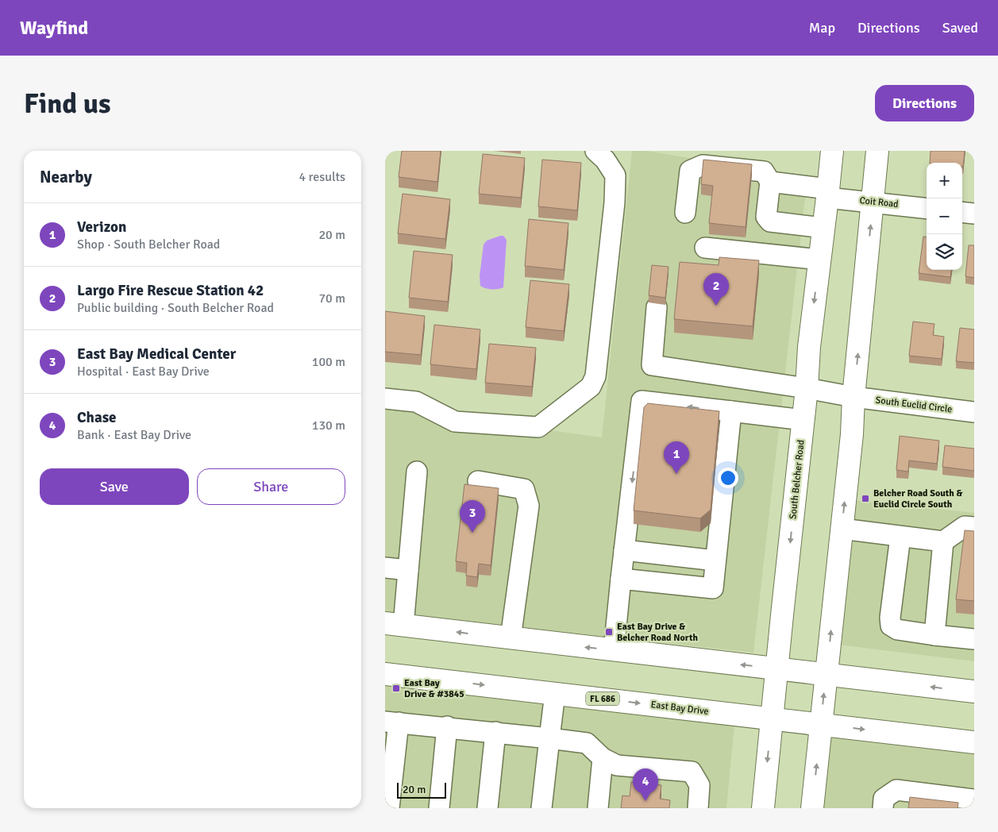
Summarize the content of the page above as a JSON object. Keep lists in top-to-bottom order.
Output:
{
  "streets": {
    "main road": ["South Belcher Road", "FL 686", "East Bay Drive"],
    "street": ["Coit Road", "South Euclid Circle"]
  },
  "crossings": [
    ["Coit Road", "South Belcher Road"],
    ["South Euclid Circle", "South Belcher Road"],
    ["South Belcher Road", "East Bay Drive"]
  ],
  "places": {
    "transit": ["Belcher Road South & Euclid Circle South", "East Bay Drive & Belcher Road North", "East Bay Drive & #3845"]
  },
  "scale_bar": "20 m",
  "page": {
    "header": "Wayfind",
    "nav": ["Map", "Directions", "Saved"],
    "buttons": [
      "Directions",
      ["Save", "Share"]
    ],
    "title": "Find us",
    "heading": ["Nearby", "4 results"],
    "map_buttons": ["+", "−"],
    "list": [
      {
        "mark": "1",
        "name": "Verizon",
        "note": "Shop · South Belcher Road",
        "value": "20 m"
      },
      {
        "mark": "2",
        "name": "Largo Fire Rescue Station 42",
        "note": "Public building · South Belcher Road",
        "value": "70 m"
      },
      {
        "mark": "3",
        "name": "East Bay Medical Center",
        "note": "Hospital · East Bay Drive",
        "value": "100 m"
      },
      {
        "mark": "4",
        "name": "Chase",
        "note": "Bank · East Bay Drive",
        "value": "130 m"
      }
    ],
    "pins": [
      "2",
      "1",
      "3",
      "4"
    ],
    "scale": "20 m"
  }
}
